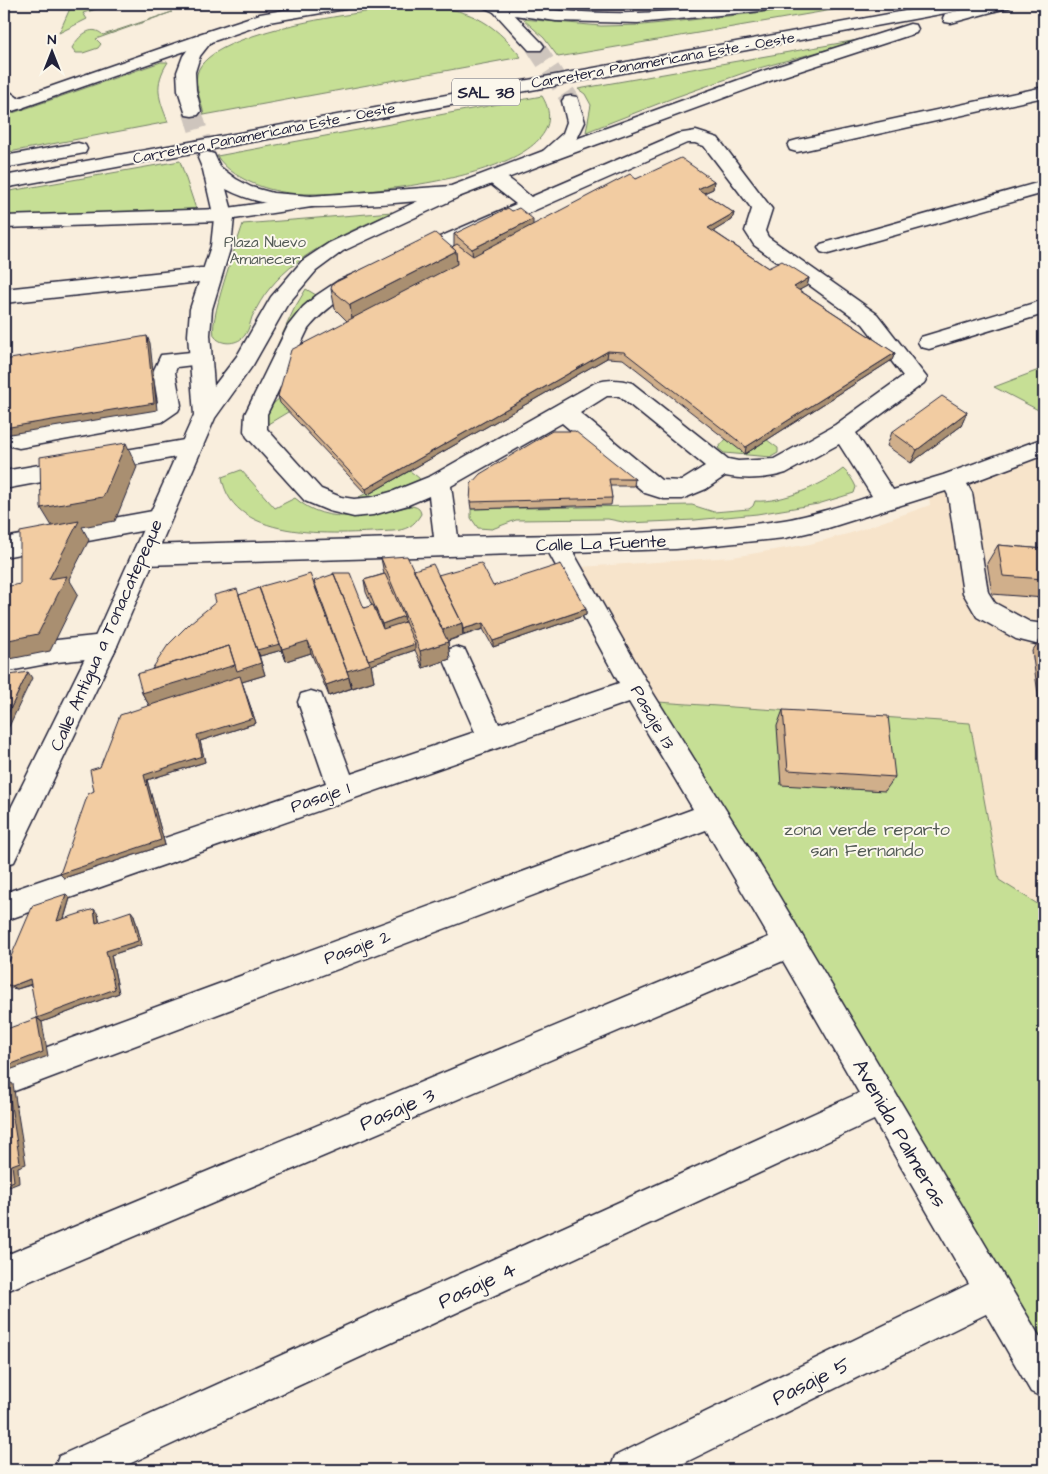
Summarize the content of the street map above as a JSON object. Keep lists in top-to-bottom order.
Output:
{
  "streets": {
    "main road": [
      "Carretera Panamericana Este - Oeste",
      "SAL 38",
      "Calle La Fuente",
      "Calle Antigua a Tonacatepeque",
      "Pasaje 13",
      "Pasaje 1",
      "Pasaje 2",
      "Pasaje 3",
      "Avenida Palmeras",
      "Pasaje 4",
      "Pasaje 5"
    ]
  },
  "crossings": [
    ["Calle La Fuente", "Calle Antigua a Tonacatepeque"],
    ["Calle La Fuente", "Pasaje 13"],
    ["Pasaje 13", "Pasaje 1"],
    ["Pasaje 13", "Pasaje 2"],
    ["Pasaje 13", "Avenida Palmeras"],
    ["Pasaje 3", "Avenida Palmeras"],
    ["Avenida Palmeras", "Pasaje 4"],
    ["Avenida Palmeras", "Pasaje 5"]
  ],
  "parks": ["Plaza Nuevo Amanecer", "zona verde reparto san Fernando"],
  "north": "top"
}
